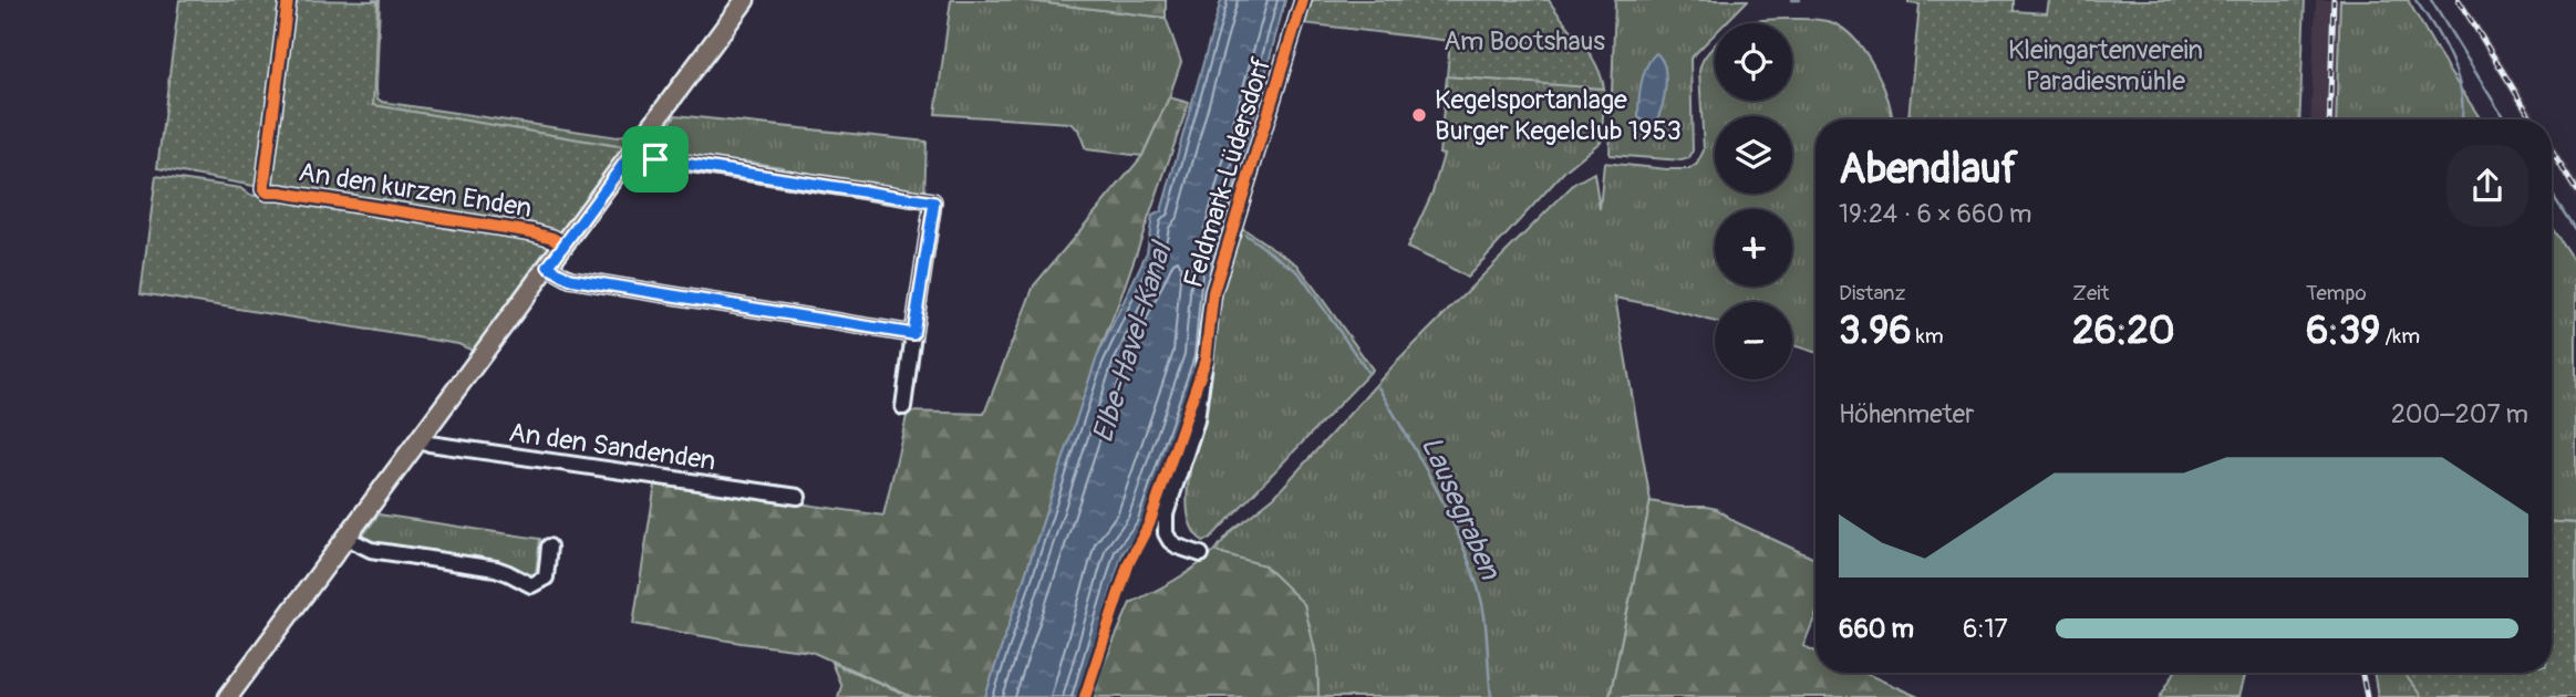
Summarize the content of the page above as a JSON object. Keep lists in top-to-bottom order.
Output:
{
  "streets": {
    "street": ["Feldmark-Lüdersdorf", "An den kurzen Enden", "An den Sandenden"]
  },
  "water": ["Elbe-Havel-Kanal", "Lausegraben"],
  "parks": ["Am Bootshaus", "Kleingartenverein Paradiesmühle"],
  "places": ["Kegelsportanlage Burger Kegelclub 1953"],
  "page": {
    "map_buttons": ["+", "−"],
    "heading": ["Abendlauf", "19:24 · 6 × 660 m"],
    "stats": [
      ["Distanz", "3.96 km"],
      ["Zeit", "26:20"],
      ["Tempo", "6:39 /km"]
    ],
    "chart": ["Höhenmeter", "200–207 m"],
    "list": [
      {
        "name": "660 m",
        "note": "6:17"
      }
    ]
  }
}
